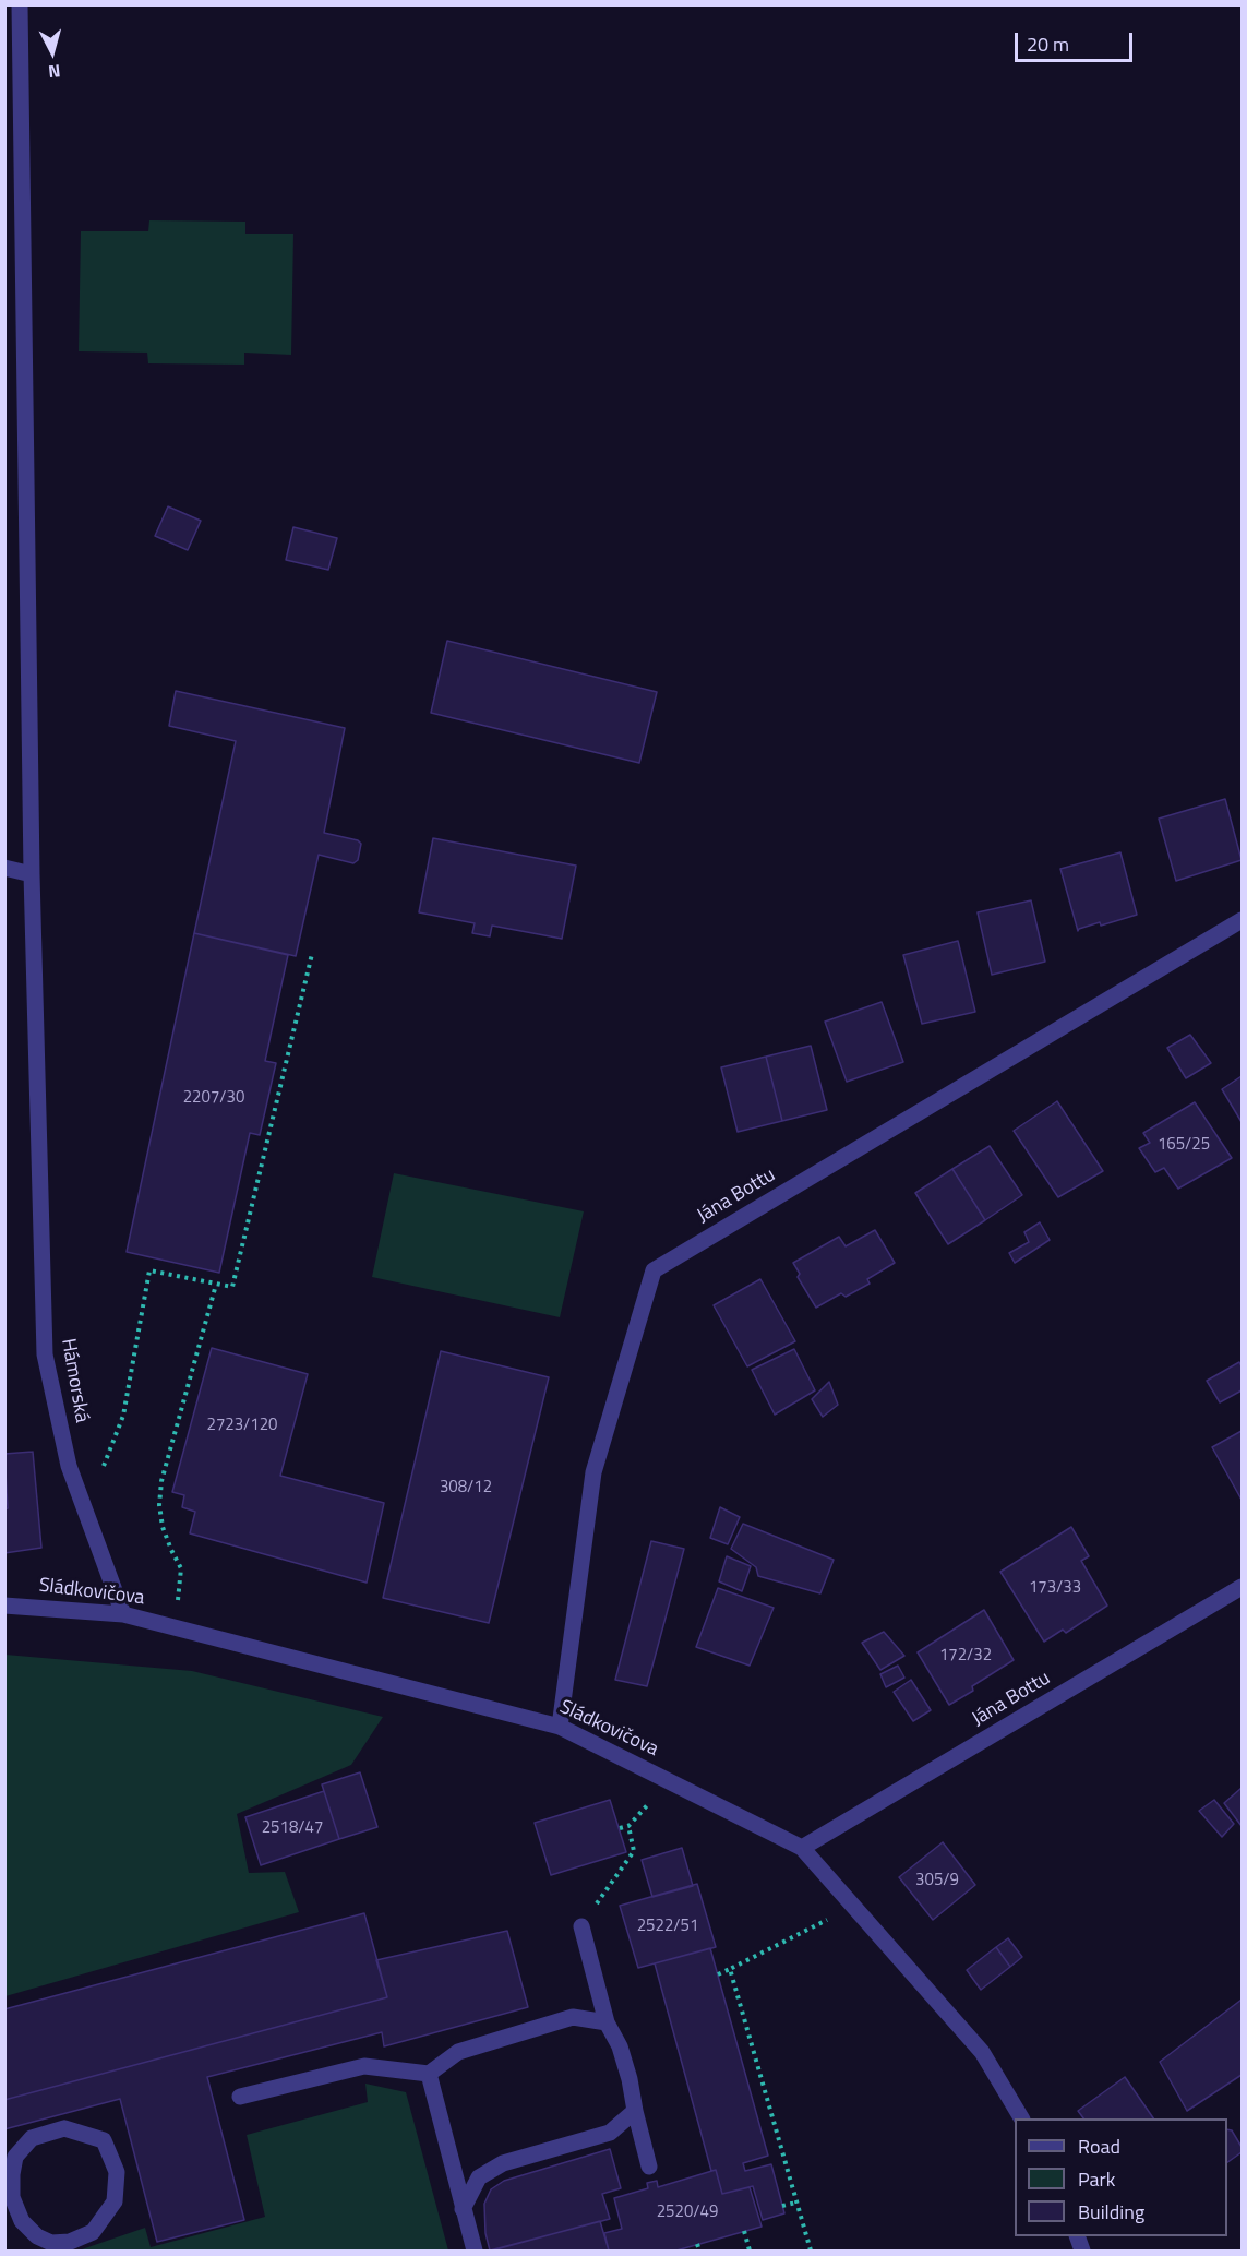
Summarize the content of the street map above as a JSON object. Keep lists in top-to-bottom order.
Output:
{
  "streets": {
    "street": ["Jána Bottu", "Hámorská", "Sládkovičova"]
  },
  "crossings": [
    ["Jána Bottu", "Sládkovičova"],
    ["Hámorská", "Sládkovičova"]
  ],
  "house_numbers": [
    "2207/30",
    "165/25",
    "2723/120",
    "308/12",
    "173/33",
    "172/32",
    "2518/47",
    "305/9",
    "2522/51",
    "2520/49"
  ],
  "legend": ["Road", "Park", "Building"],
  "scale_bar": "20 m",
  "north": "bottom"
}
